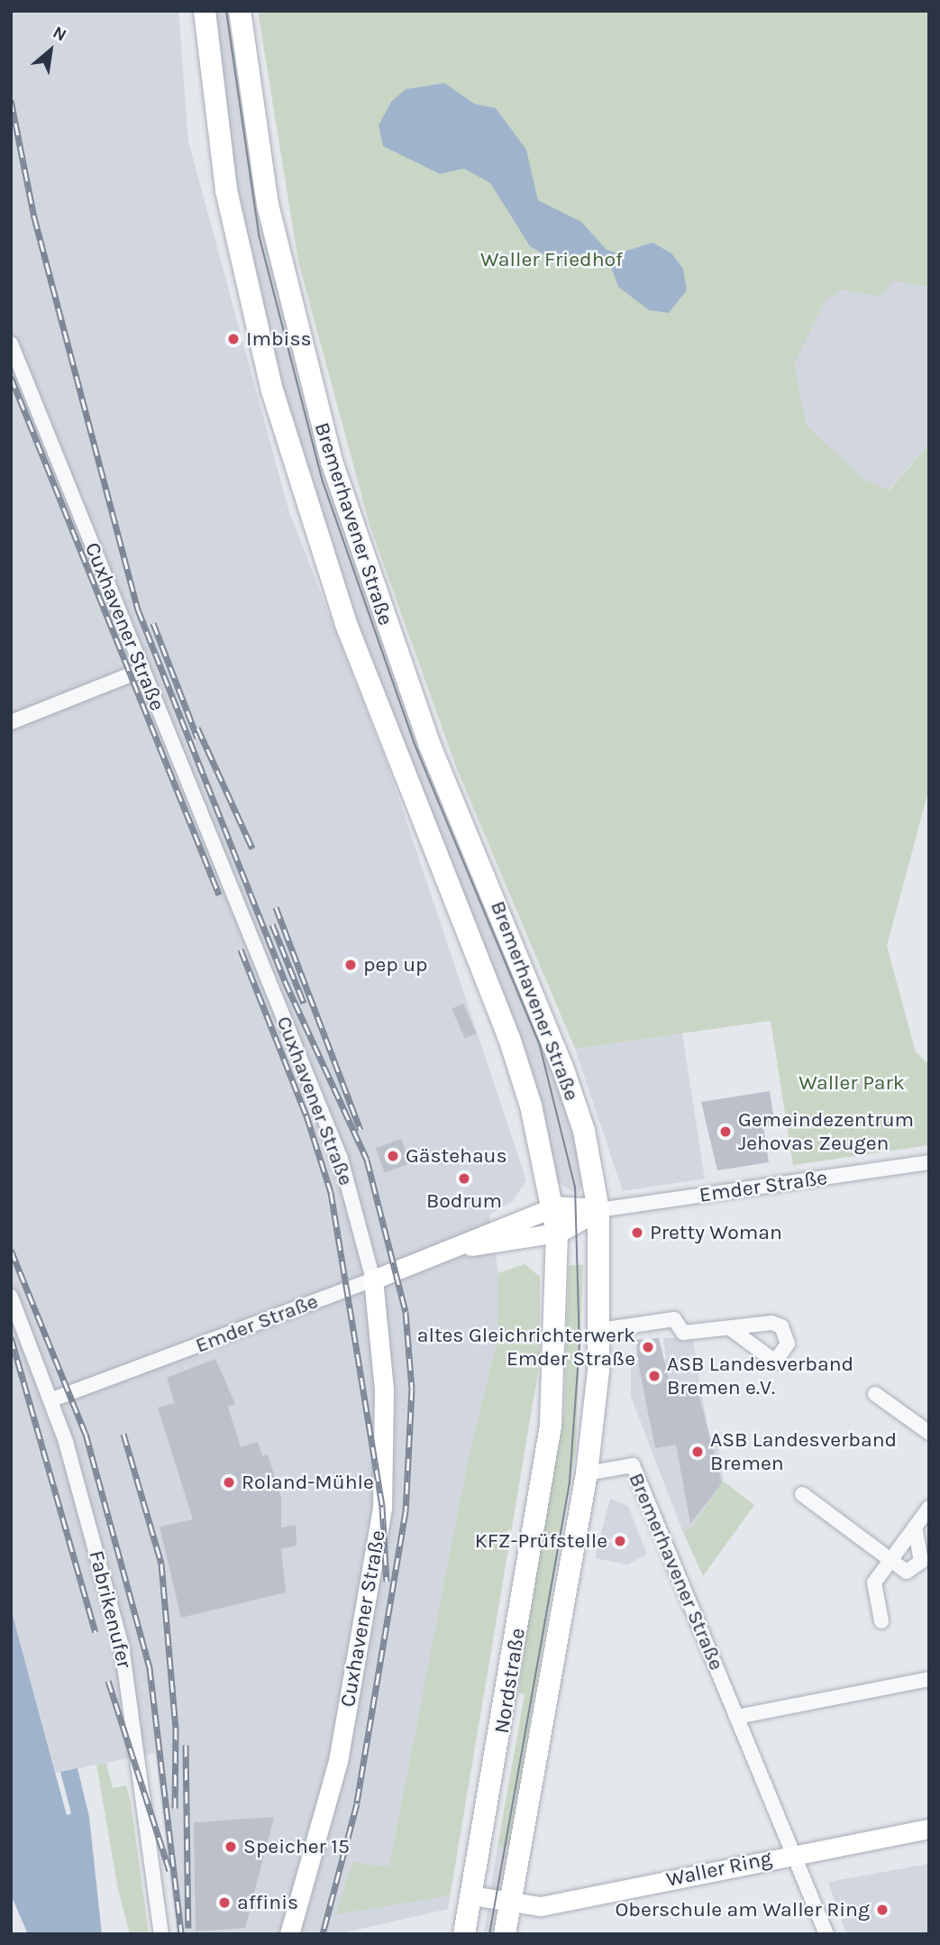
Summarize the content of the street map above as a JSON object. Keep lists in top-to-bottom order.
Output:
{
  "streets": {
    "main road": ["Bremerhavener Straße", "Emder Straße", "Nordstraße"],
    "street": ["Cuxhavener Straße", "Fabrikenufer", "Waller Ring"]
  },
  "crossings": [
    ["Bremerhavener Straße", "Emder Straße"],
    ["Bremerhavener Straße", "Nordstraße"],
    ["Bremerhavener Straße", "Waller Ring"],
    ["Cuxhavener Straße", "Emder Straße"],
    ["Emder Straße", "Fabrikenufer"],
    ["Nordstraße", "Waller Ring"]
  ],
  "parks": ["Waller Friedhof", "Waller Park"],
  "places": [
    "Imbiss",
    "pep up",
    "Gemeindezentrum Jehovas Zeugen",
    "Gästehaus",
    "Bodrum",
    "Pretty Woman",
    "altes Gleichrichterwerk Emder Straße",
    "ASB Landesverband Bremen e.V.",
    "ASB Landesverband Bremen",
    "Roland-Mühle",
    "KFZ-Prüfstelle",
    "Speicher 15",
    "affinis",
    "Oberschule am Waller Ring"
  ],
  "north": "top right"
}
